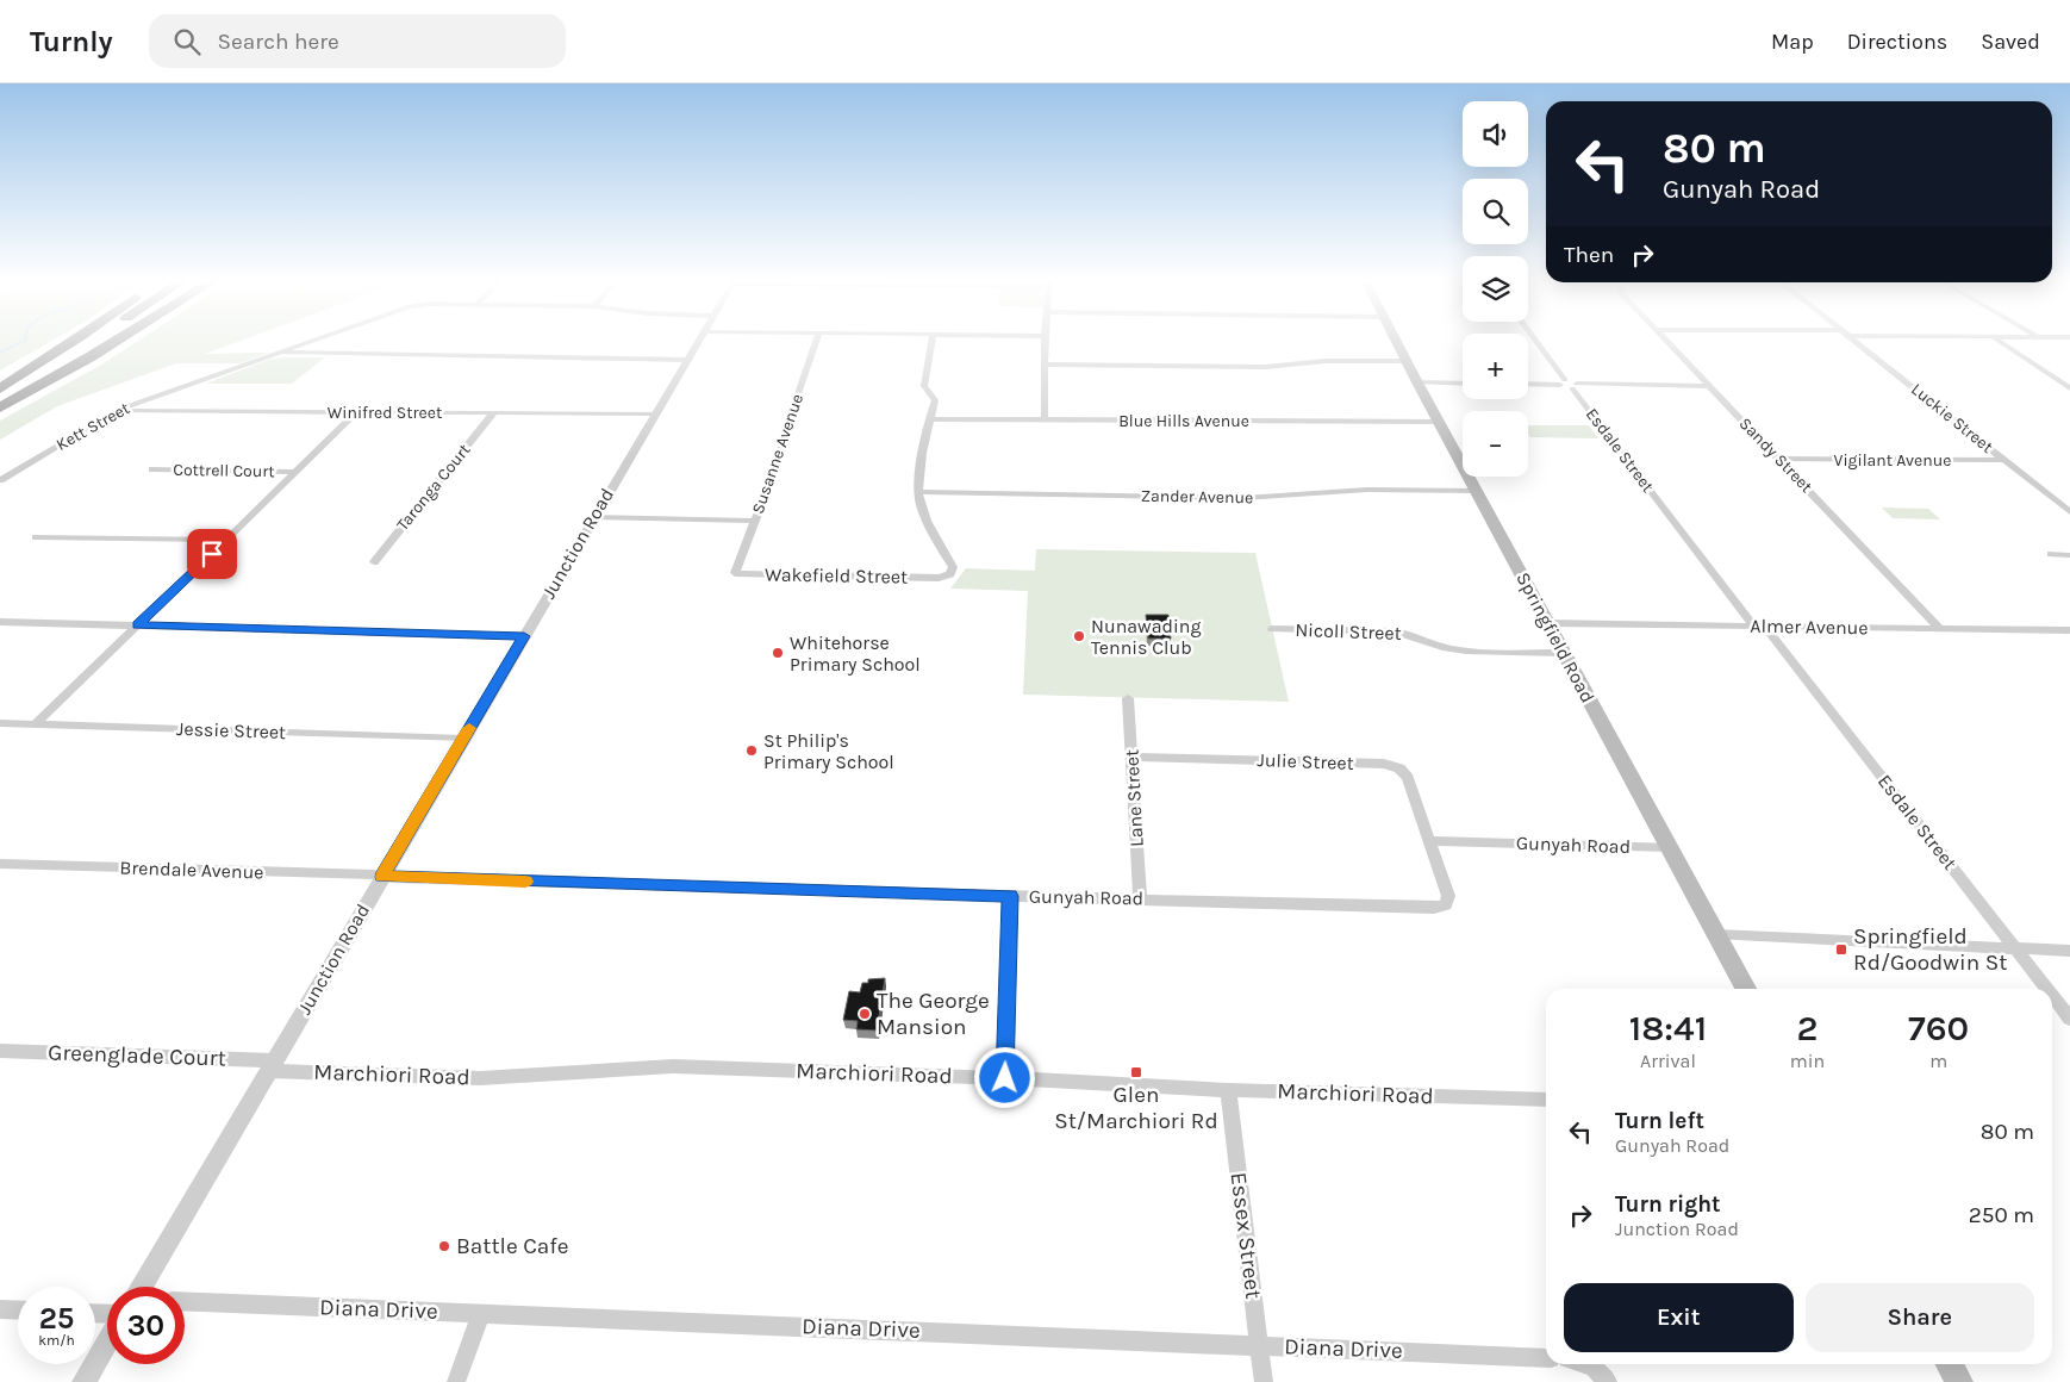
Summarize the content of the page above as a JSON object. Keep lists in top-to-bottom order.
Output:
{
  "streets": {
    "main road": ["Springfield Road"],
    "street": [
      "Winifred Street",
      "Luckie Street",
      "Blue Hills Avenue",
      "Kett Street",
      "Esdale Street",
      "Susanne Avenue",
      "Sandy Street",
      "Vigilant Avenue",
      "Cottrell Court",
      "Taronga Court",
      "Zander Avenue",
      "Junction Road",
      "Wakefield Street",
      "Almer Avenue",
      "Nicoll Street",
      "Jessie Street",
      "Julie Street",
      "Lane Street",
      "Gunyah Road",
      "Brendale Avenue",
      "Greenglade Court",
      "Marchiori Road",
      "Essex Street",
      "Diana Drive"
    ]
  },
  "crossings": [
    ["Winifred Street", "Kett Street"],
    ["Winifred Street", "Taronga Court"],
    ["Winifred Street", "Junction Road"],
    ["Luckie Street", "Vigilant Avenue"],
    ["Blue Hills Avenue", "Springfield Road"],
    ["Esdale Street", "Almer Avenue"],
    ["Susanne Avenue", "Wakefield Street"],
    ["Sandy Street", "Vigilant Avenue"],
    ["Sandy Street", "Almer Avenue"],
    ["Zander Avenue", "Wakefield Street"],
    ["Zander Avenue", "Springfield Road"],
    ["Junction Road", "Jessie Street"],
    ["Junction Road", "Gunyah Road"],
    ["Junction Road", "Brendale Avenue"],
    ["Junction Road", "Greenglade Court"],
    ["Junction Road", "Marchiori Road"],
    ["Almer Avenue", "Springfield Road"],
    ["Nicoll Street", "Springfield Road"],
    ["Springfield Road", "Gunyah Road"],
    ["Julie Street", "Lane Street"],
    ["Julie Street", "Gunyah Road"],
    ["Lane Street", "Gunyah Road"],
    ["Gunyah Road", "Brendale Avenue"],
    ["Greenglade Court", "Marchiori Road"],
    ["Marchiori Road", "Essex Street"],
    ["Essex Street", "Diana Drive"]
  ],
  "places": {
    "other": [
      "Nunawading Tennis Club",
      "Whitehorse Primary School",
      "St Philip's Primary School",
      "The George Mansion",
      "Battle Cafe"
    ],
    "transit": ["Springfield Rd/Goodwin St", "Glen St/Marchiori Rd"]
  },
  "page": {
    "header": "Turnly",
    "search": "Search here",
    "nav": ["Map", "Directions", "Saved"],
    "map_buttons": ["+", "−"],
    "turn": ["80 m", "Gunyah Road"],
    "then": "Then",
    "eta": [
      "18:41",
      "Arrival",
      "2",
      "min",
      "760",
      "m"
    ],
    "list": [
      {
        "name": "Turn left",
        "note": "Gunyah Road",
        "value": "80 m"
      },
      {
        "name": "Turn right",
        "note": "Junction Road",
        "value": "250 m"
      }
    ],
    "buttons": ["Exit", "Share"],
    "speed": "25 km/h",
    "limit": "30"
  }
}
